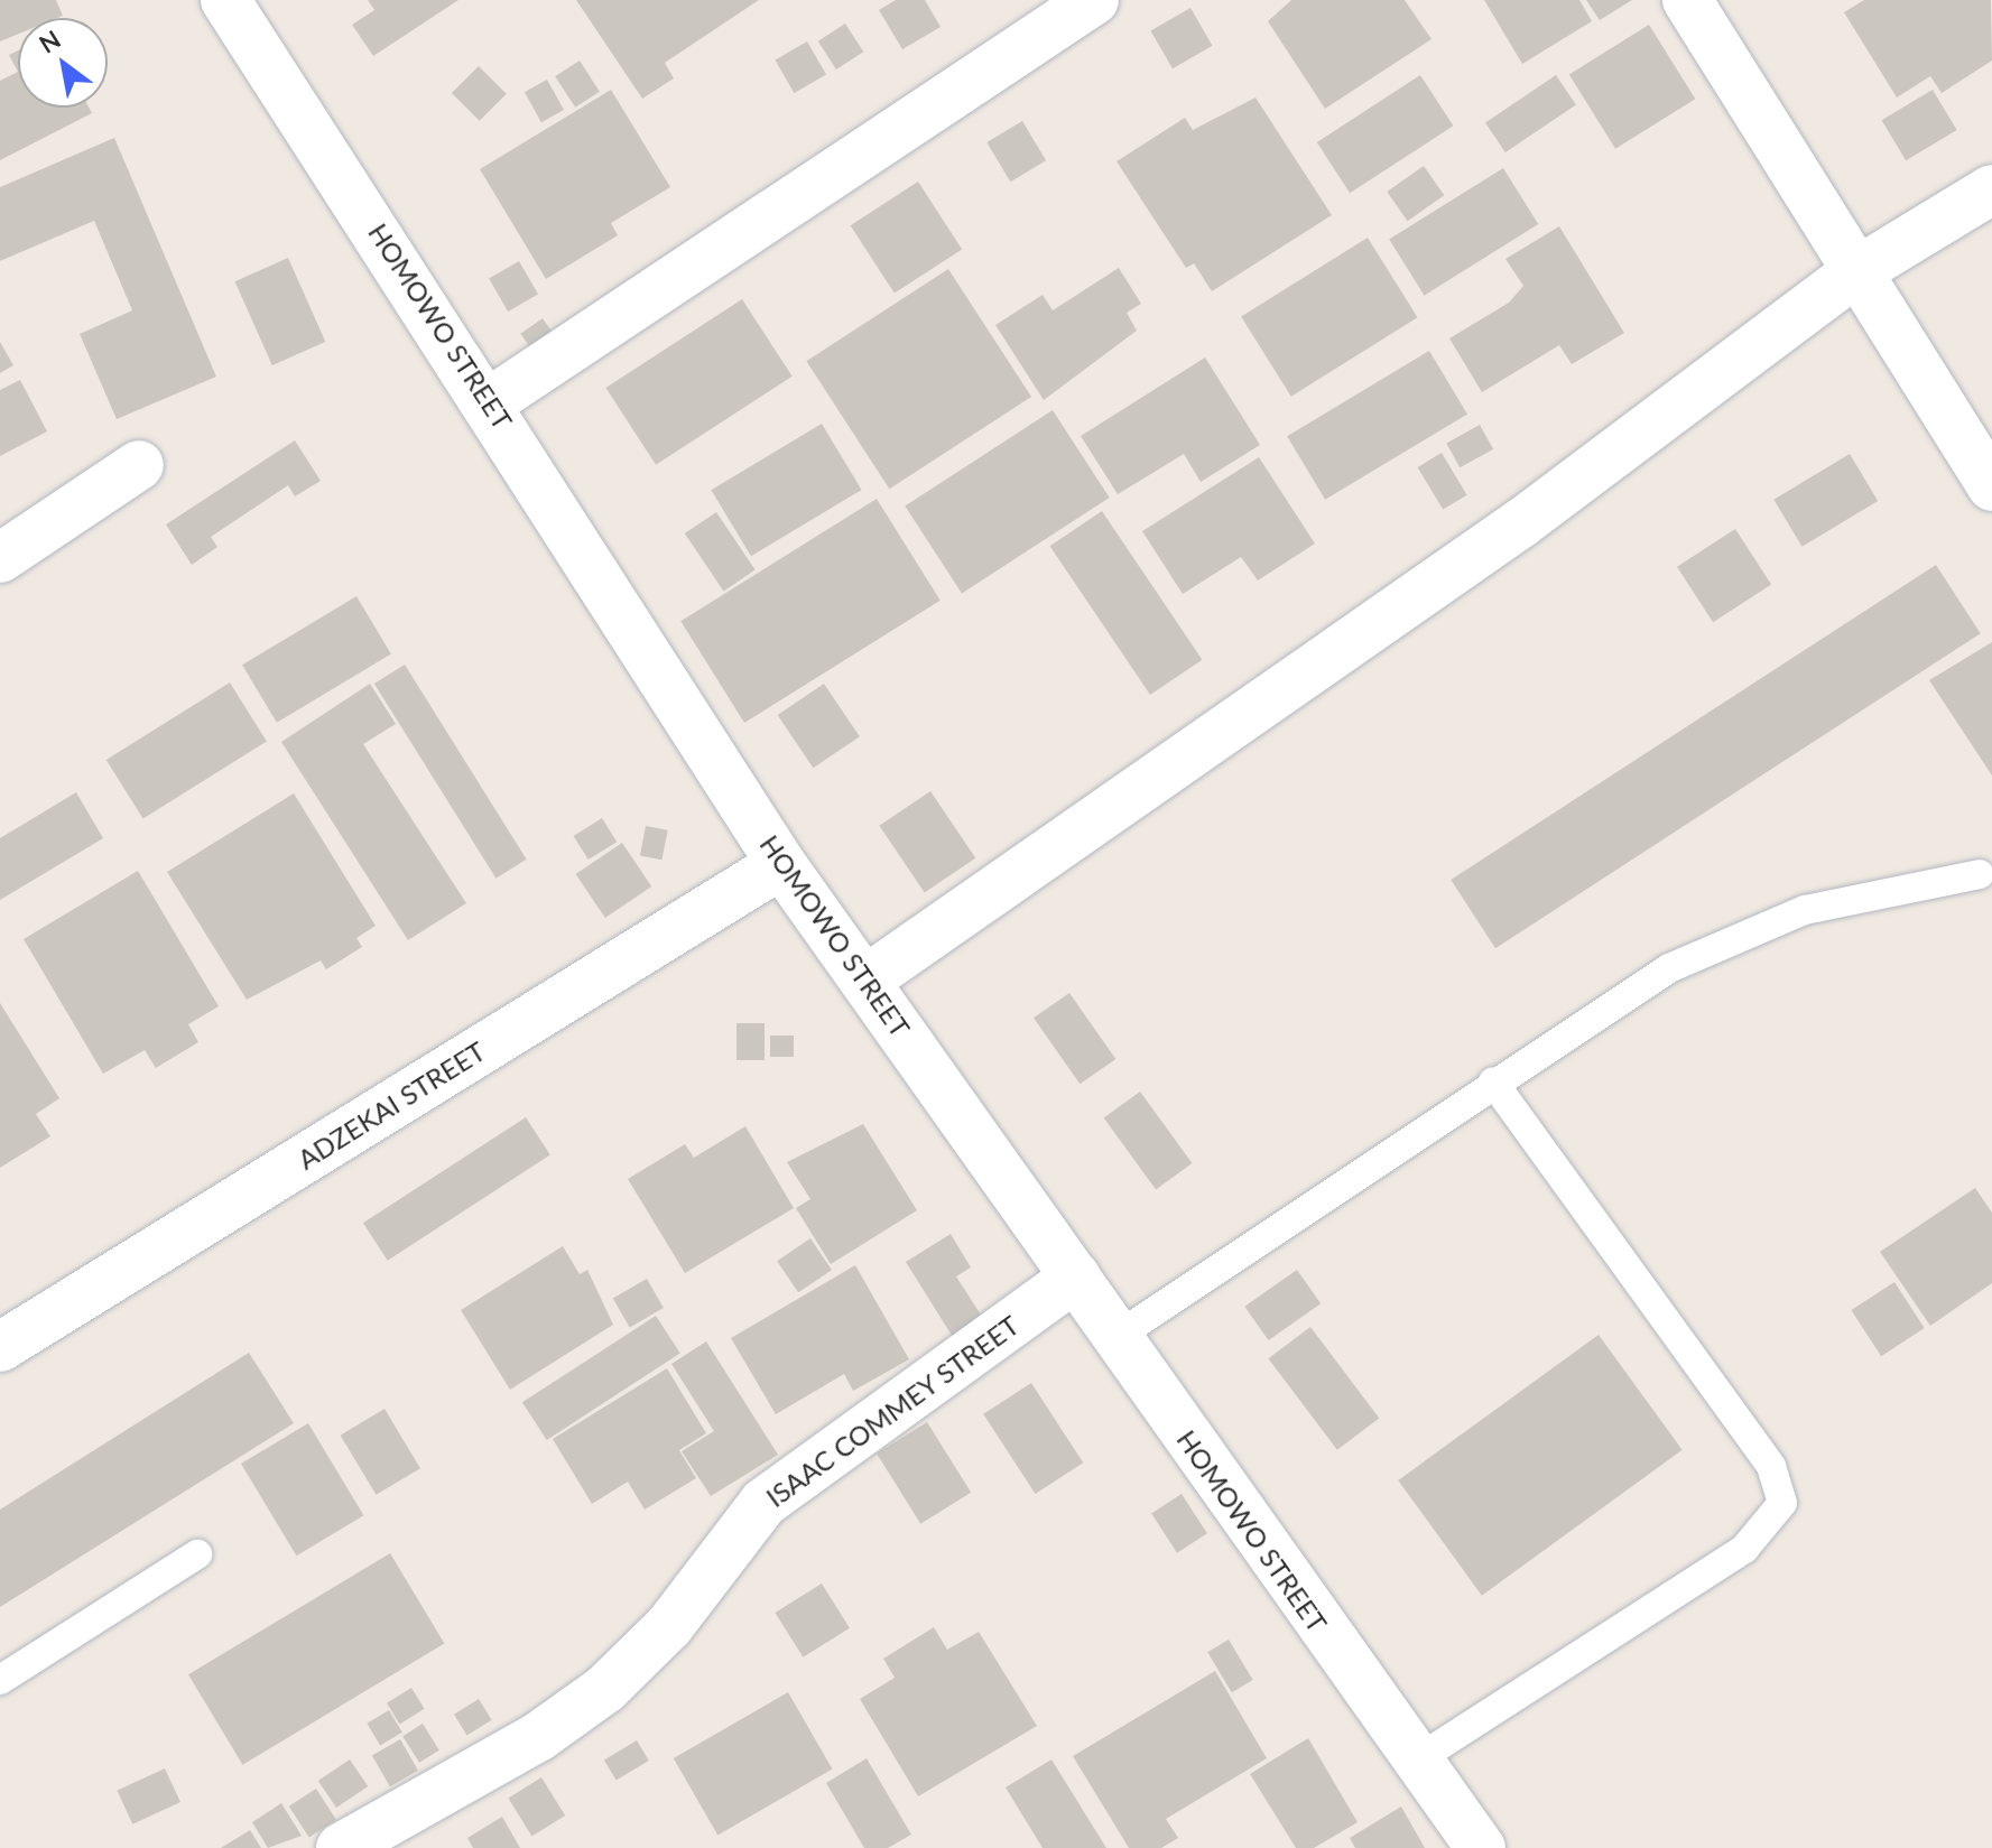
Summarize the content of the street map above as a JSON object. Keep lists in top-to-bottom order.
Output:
{
  "streets": {
    "street": ["HOMOWO STREET", "ADZEKAI STREET", "ISAAC COMMEY STREET"]
  },
  "crossings": [
    ["HOMOWO STREET", "ADZEKAI STREET"],
    ["HOMOWO STREET", "ISAAC COMMEY STREET"]
  ],
  "north": "top left"
}
